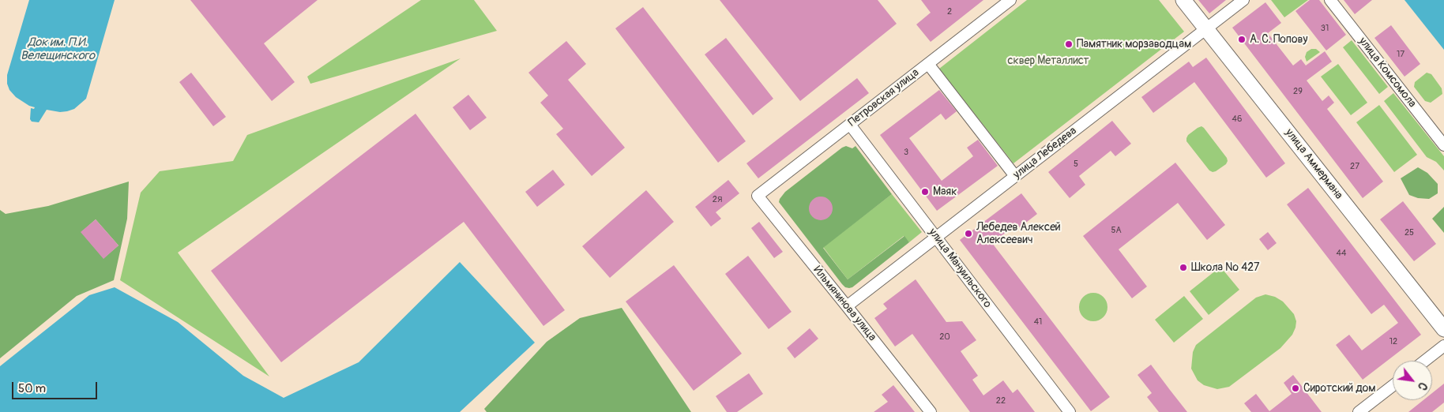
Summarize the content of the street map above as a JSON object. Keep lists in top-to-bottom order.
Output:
{
  "streets": {
    "street": [
      "улица Комсомола",
      "Петровская улица",
      "улица Лебедева",
      "улица Аммермана",
      "улица Мануильского",
      "Ильмянинова улица"
    ]
  },
  "crossings": [
    ["Петровская улица", "улица Мануильского"],
    ["Петровская улица", "Ильмянинова улица"],
    ["улица Лебедева", "улица Аммермана"],
    ["улица Лебедева", "улица Мануильского"],
    ["улица Лебедева", "Ильмянинова улица"]
  ],
  "water": ["Док им. П.И. Велещинского"],
  "parks": ["сквер Металлист"],
  "places": [
    "А. С. Попову",
    "Памятник морзаводцам",
    "Маяк",
    "Лебедев Алексей Алексеевич",
    "Школа № 427",
    "Сиротский дом"
  ],
  "house_numbers": [
    "2",
    "31",
    "17",
    "29",
    "46",
    "3",
    "5",
    "27",
    "2Я",
    "5А",
    "25",
    "44",
    "41",
    "20",
    "12",
    "22"
  ],
  "scale_bar": "50 m",
  "north": "bottom right"
}
